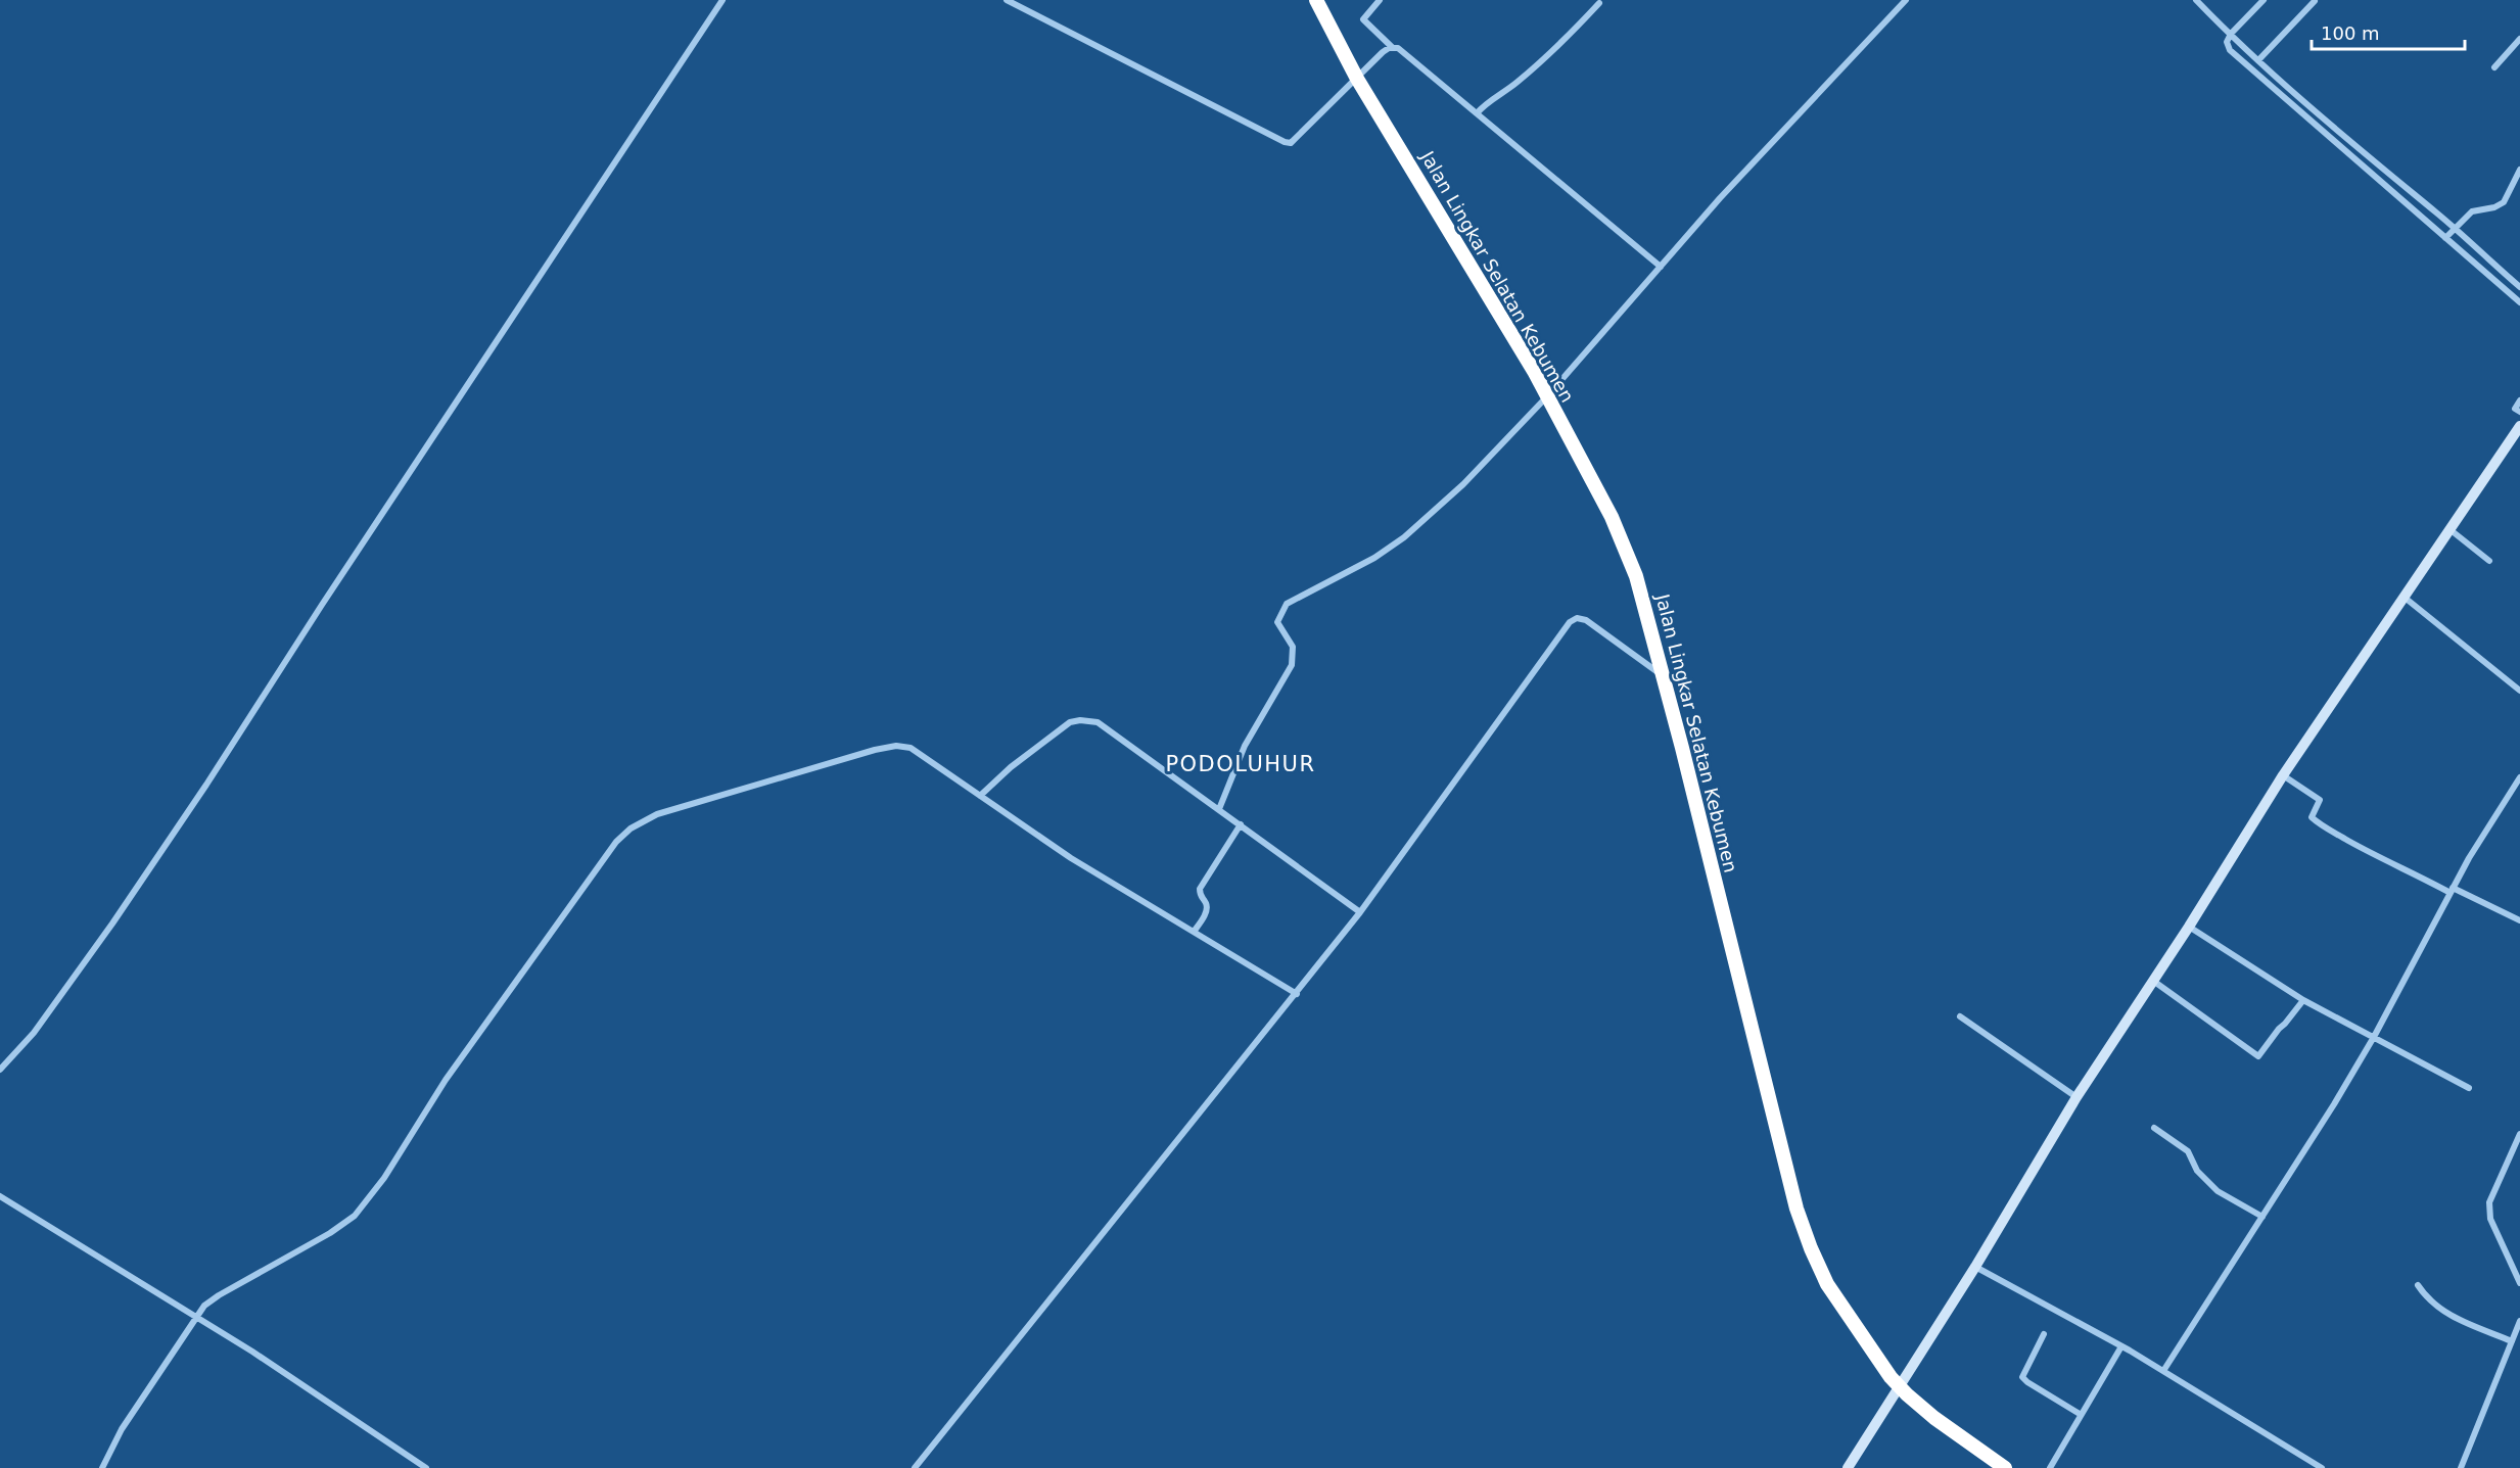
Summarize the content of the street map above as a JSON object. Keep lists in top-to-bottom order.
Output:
{
  "streets": {
    "highway": ["Jalan Lingkar Selatan Kebumen"]
  },
  "districts": ["PODOLUHUR"],
  "scale_bar": "100 m"
}
